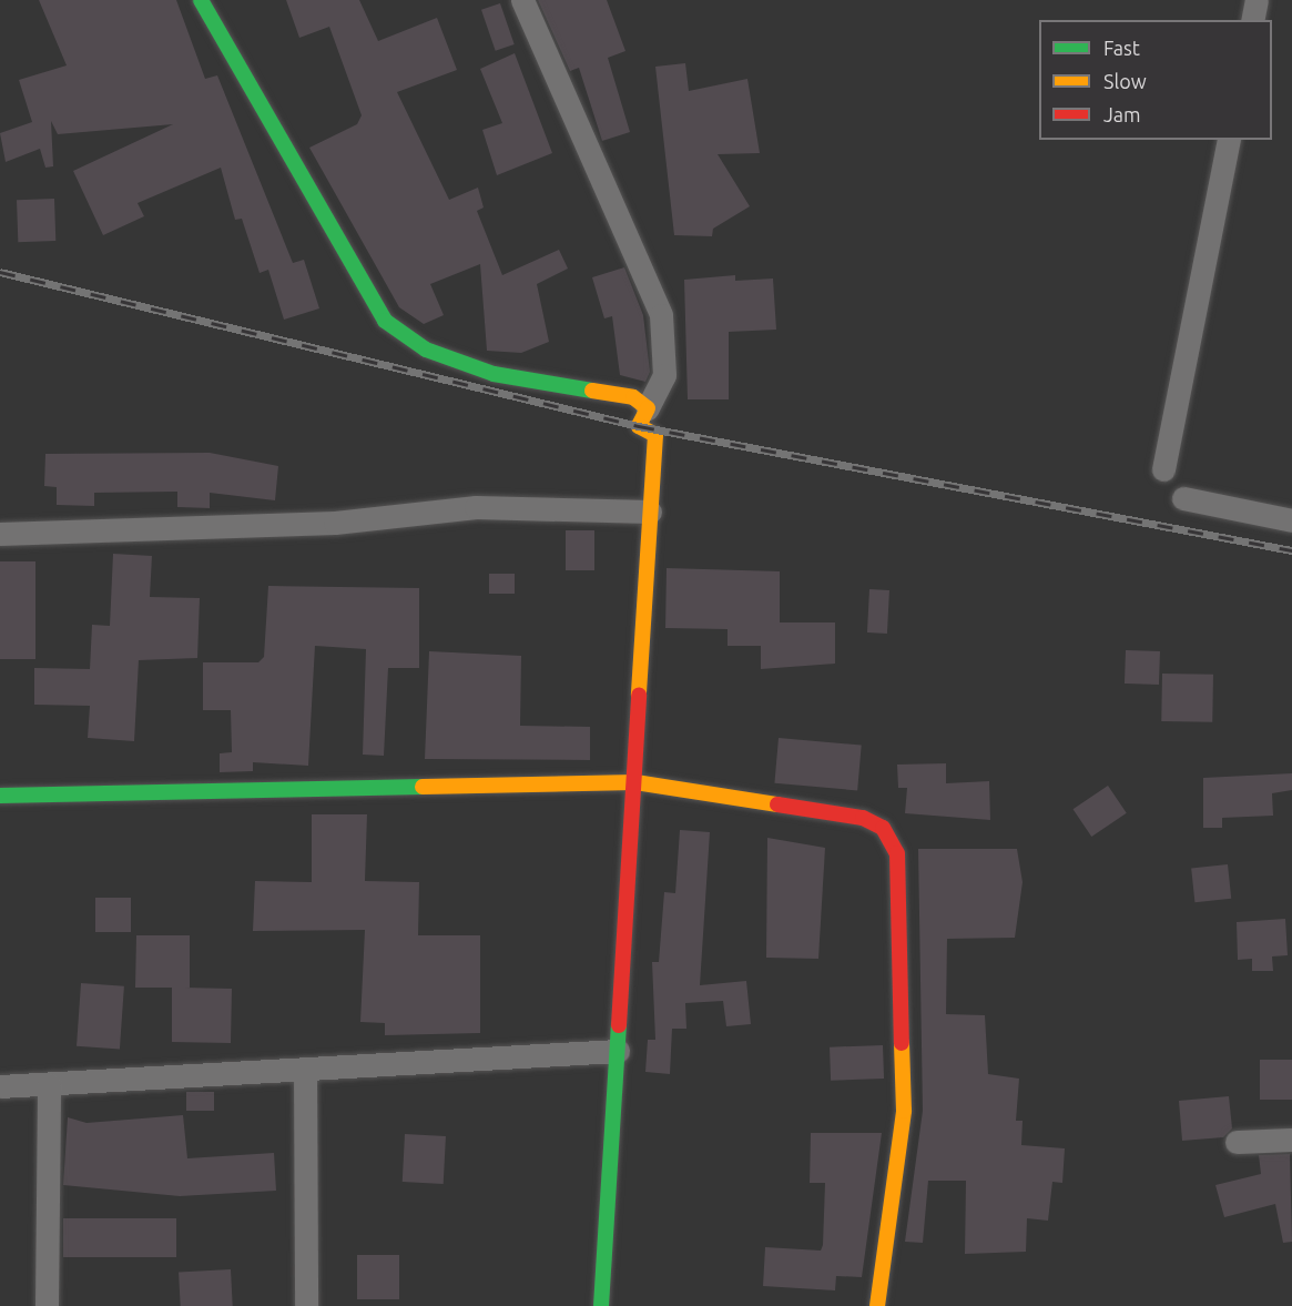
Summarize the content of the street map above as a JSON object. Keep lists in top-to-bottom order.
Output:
{
  "legend": ["Fast", "Slow", "Jam"]
}
